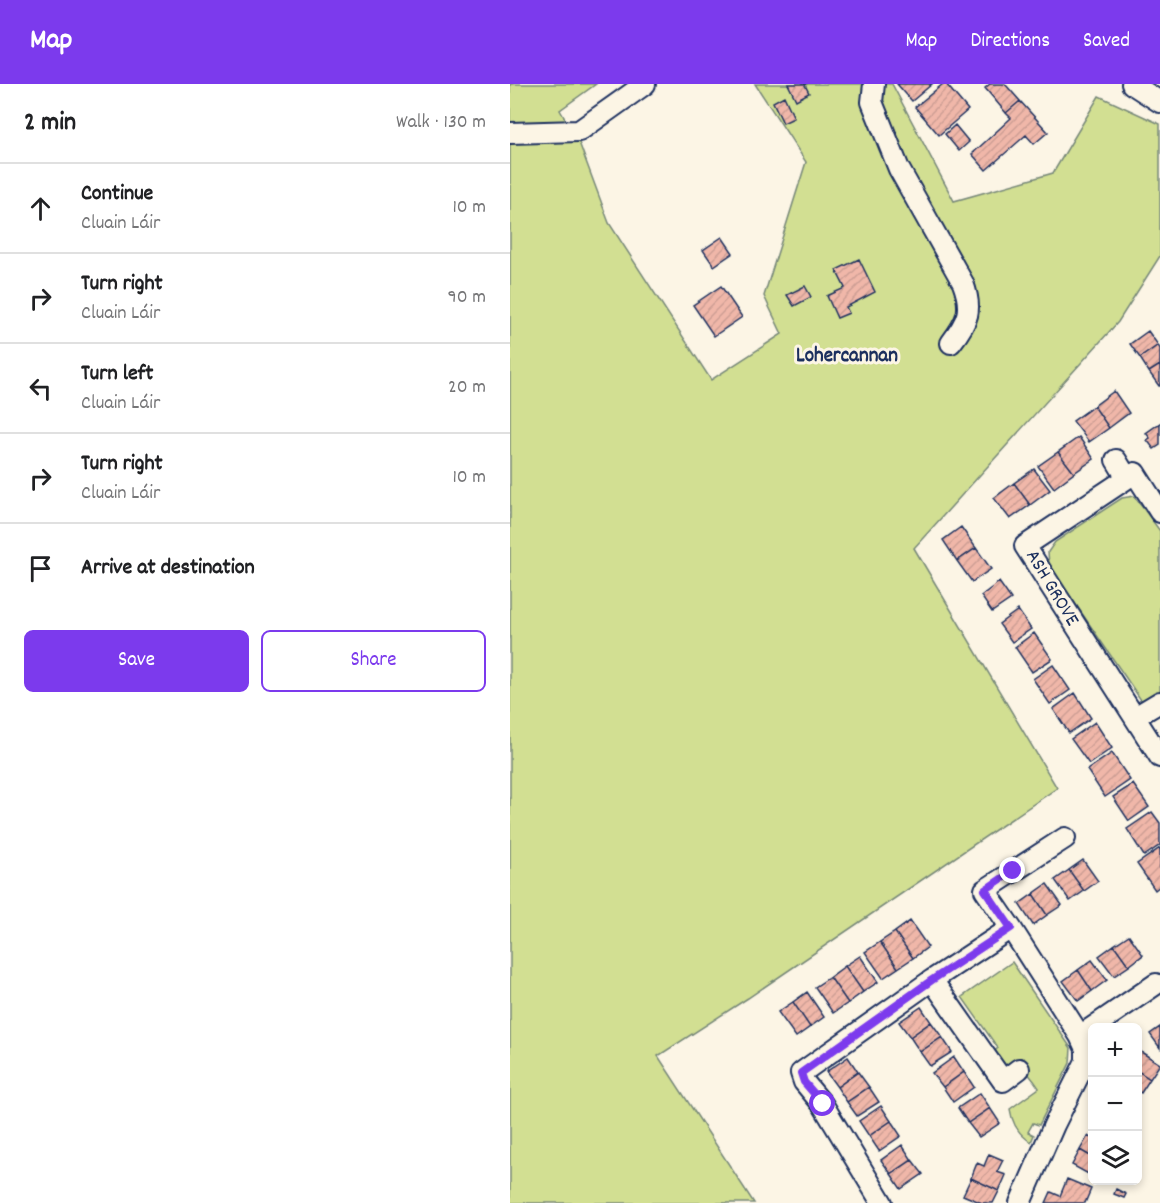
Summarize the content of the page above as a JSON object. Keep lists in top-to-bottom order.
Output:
{
  "streets": {
    "street": ["ASH GROVE"]
  },
  "districts": ["Lohercannan"],
  "page": {
    "header": "Map",
    "nav": ["Map", "Directions", "Saved"],
    "heading": ["2 min", "Walk · 130 m"],
    "list": [
      ["Continue", "Cluain Láir", "10 m"],
      ["Turn right", "Cluain Láir", "90 m"],
      ["Turn left", "Cluain Láir", "20 m"],
      ["Turn right", "Cluain Láir", "10 m"],
      "Arrive at destination"
    ],
    "buttons": ["Save", "Share"],
    "map_buttons": ["+", "−"]
  }
}
